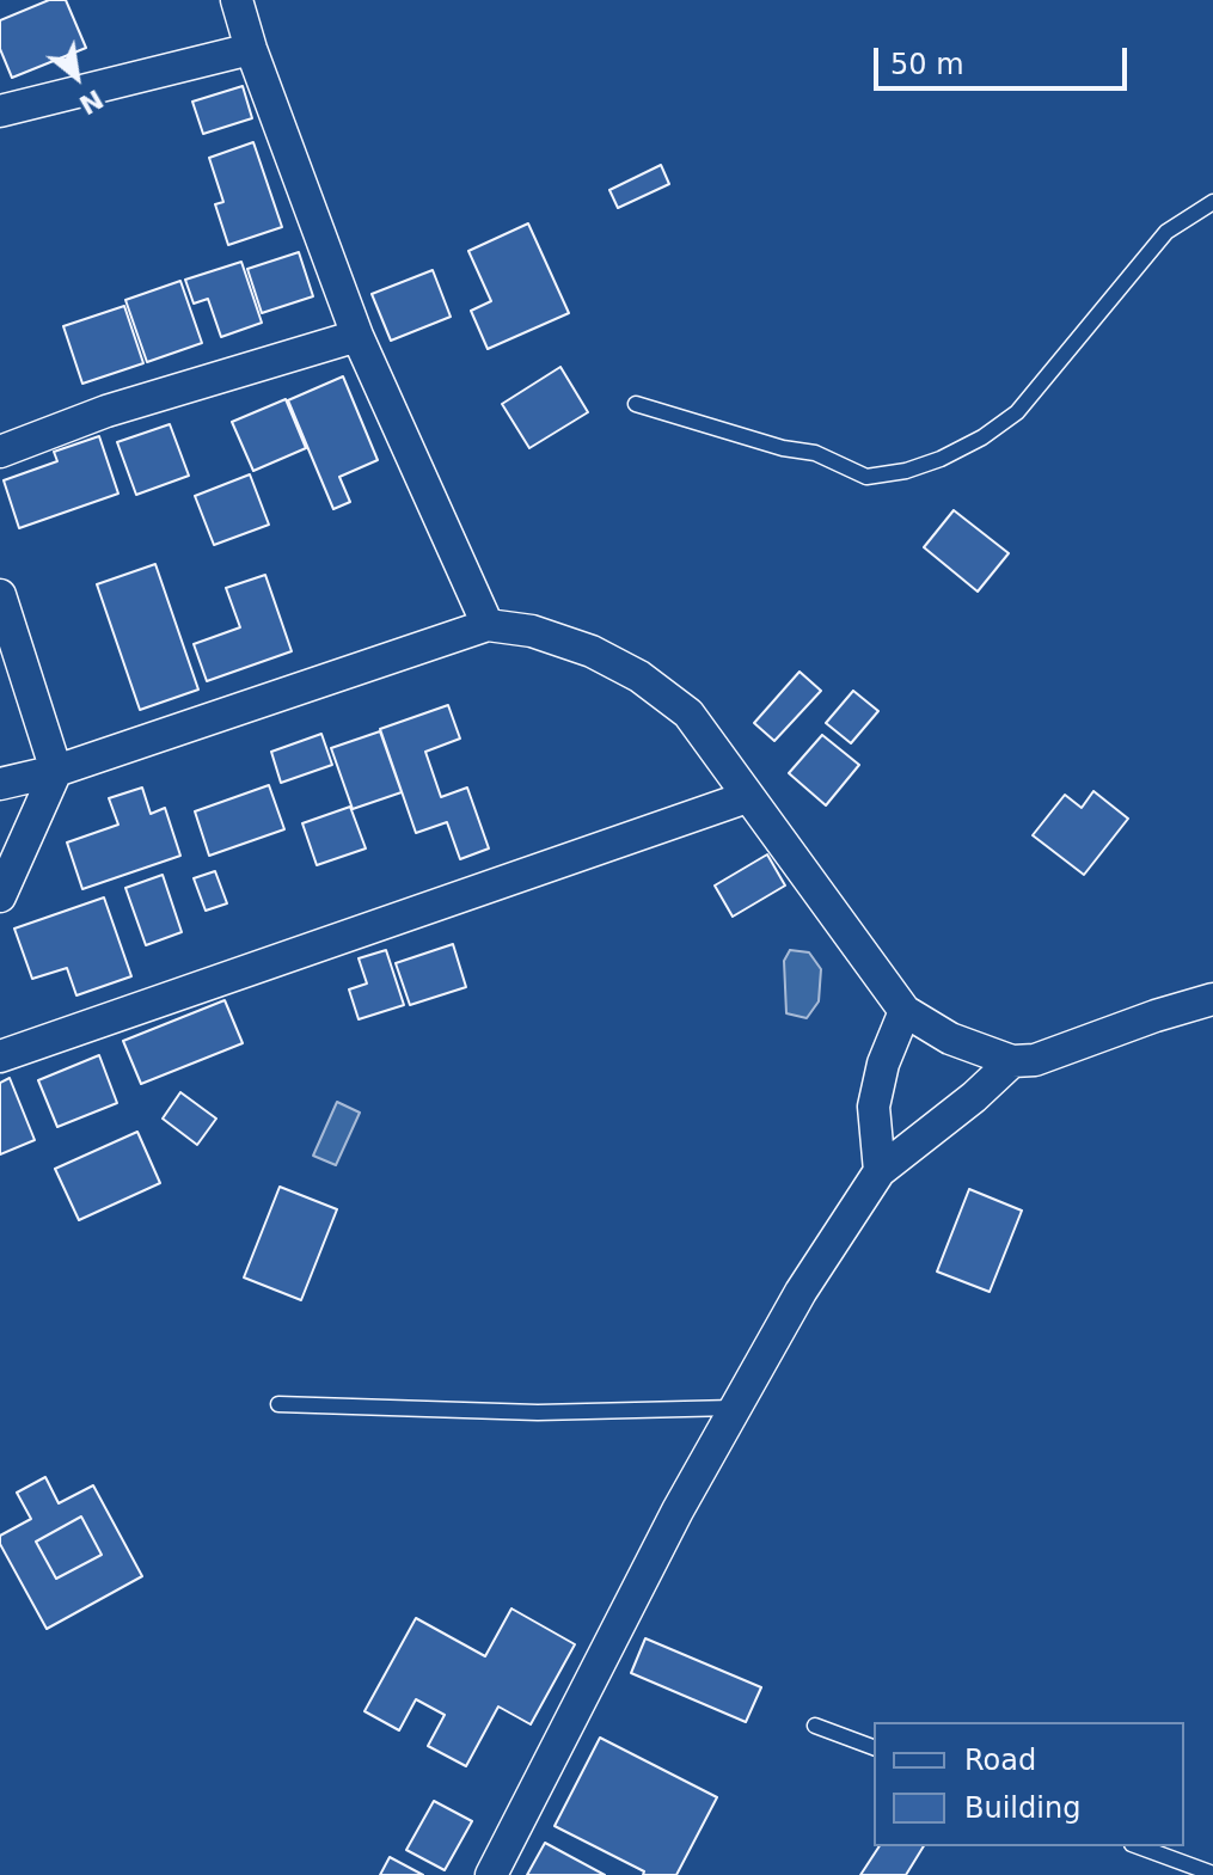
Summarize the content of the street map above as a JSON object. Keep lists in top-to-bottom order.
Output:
{
  "legend": ["Road", "Building"],
  "scale_bar": "50 m",
  "north": "bottom right"
}
